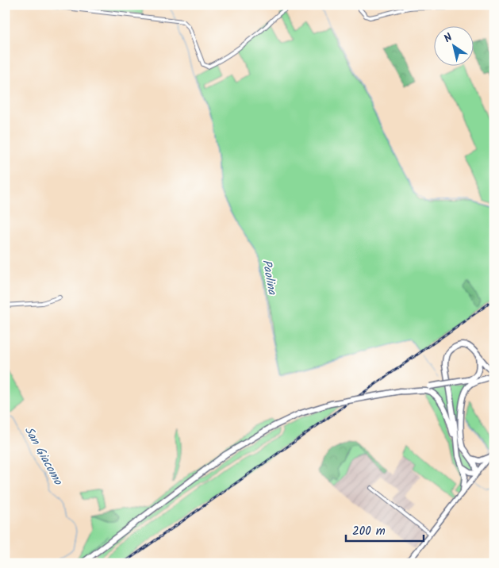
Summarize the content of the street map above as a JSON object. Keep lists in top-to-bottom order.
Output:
{
  "water": ["Paolina", "San Giacomo"],
  "scale_bar": "200 m",
  "north": "top left"
}
